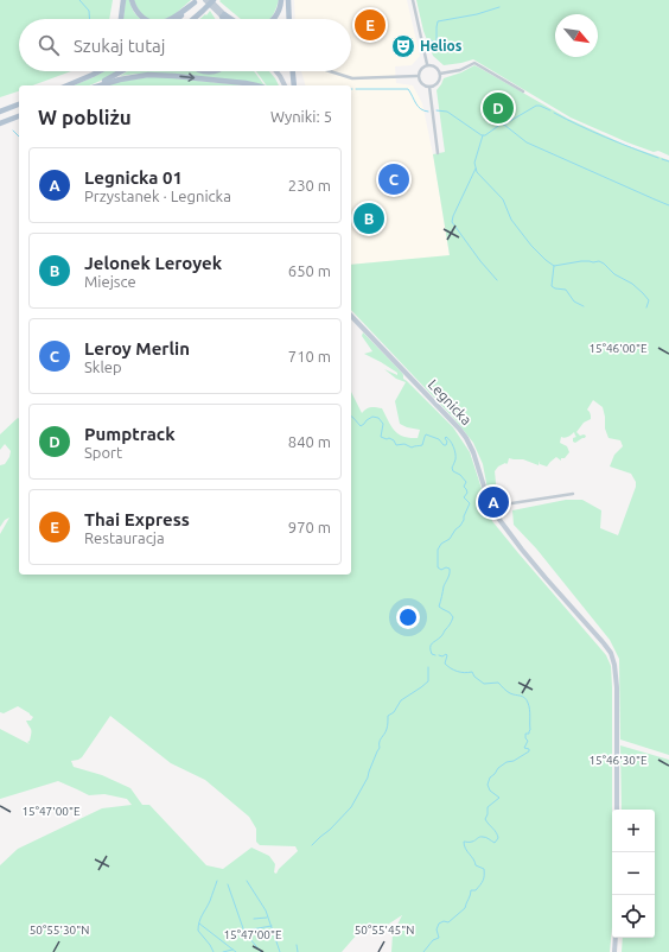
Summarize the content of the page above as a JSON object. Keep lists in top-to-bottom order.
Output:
{
  "streets": {
    "main road": ["Legnicka"]
  },
  "places": {
    "theatre": ["Helios"]
  },
  "north": "bottom right",
  "page": {
    "pins": [
      "E",
      "D",
      "C",
      "B",
      "A"
    ],
    "search": "Szukaj tutaj",
    "heading": ["W pobliżu", "Wyniki: 5"],
    "list": [
      {
        "mark": "A",
        "name": "Legnicka 01",
        "note": "Przystanek · Legnicka",
        "value": "230 m"
      },
      {
        "mark": "B",
        "name": "Jelonek Leroyek",
        "note": "Miejsce",
        "value": "650 m"
      },
      {
        "mark": "C",
        "name": "Leroy Merlin",
        "note": "Sklep",
        "value": "710 m"
      },
      {
        "mark": "D",
        "name": "Pumptrack",
        "note": "Sport",
        "value": "840 m"
      },
      {
        "mark": "E",
        "name": "Thai Express",
        "note": "Restauracja",
        "value": "970 m"
      }
    ],
    "map_buttons": ["+", "−"]
  },
  "coordinates": [
    "15°46'00\"E",
    "15°46'30\"E",
    "15°47'00\"E",
    "50°55'30\"N",
    "50°55'45\"N"
  ]
}
